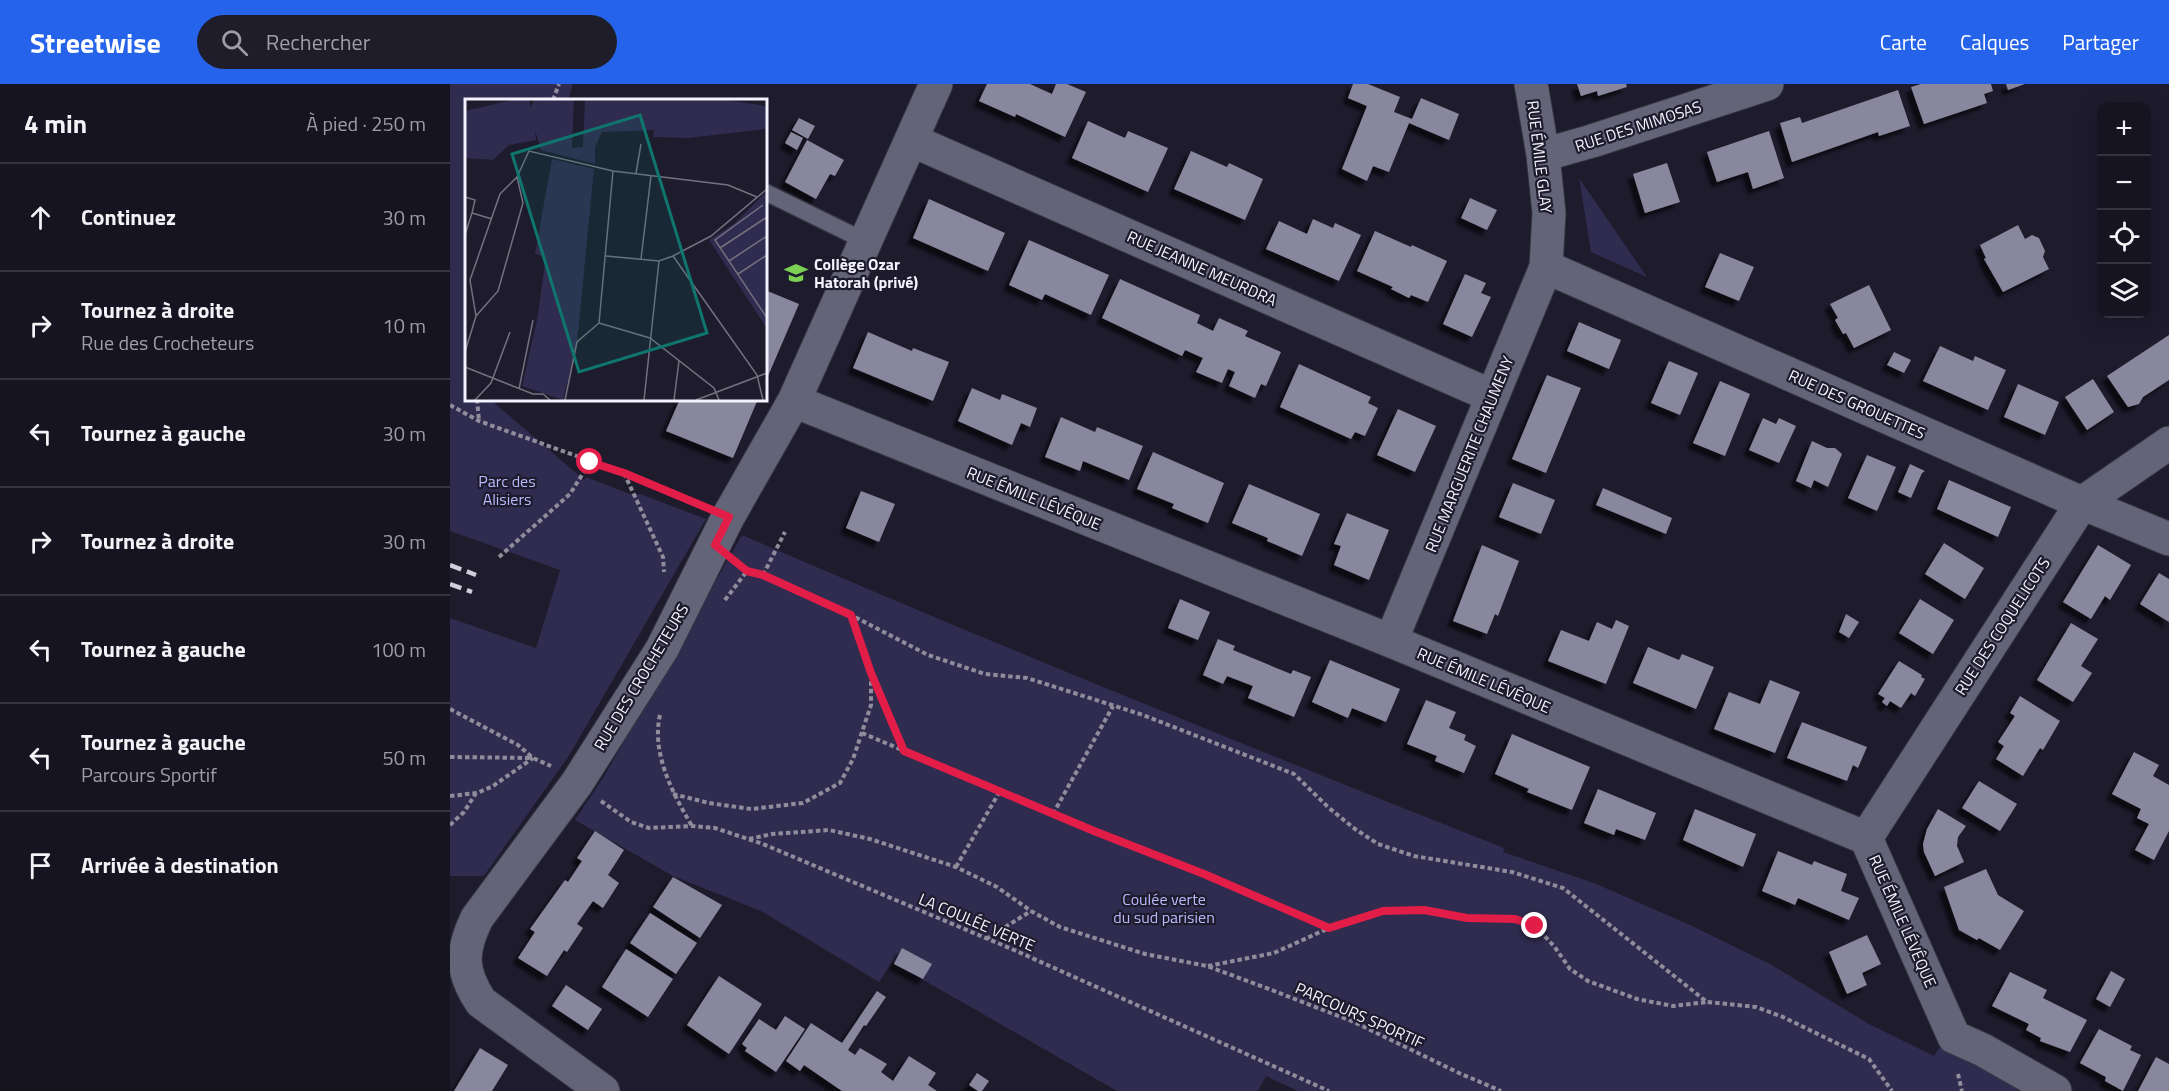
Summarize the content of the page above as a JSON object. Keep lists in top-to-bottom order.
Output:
{
  "streets": {
    "street": [
      "RUE DES MIMOSAS",
      "RUE ÉMILE GLAY",
      "RUE JEANNE MEURDRA",
      "RUE DES GROUETTES",
      "RUE MARGUERITE CHAUMENY",
      "RUE ÉMILE LÉVÊQUE",
      "RUE DES COQUELICOTS",
      "RUE DES CROCHETEURS"
    ],
    "path": ["LA COULÉE VERTE", "PARCOURS SPORTIF"]
  },
  "crossings": [
    ["RUE DES MIMOSAS", "RUE ÉMILE GLAY"],
    ["RUE ÉMILE GLAY", "RUE DES GROUETTES"],
    ["RUE ÉMILE GLAY", "RUE MARGUERITE CHAUMENY"],
    ["RUE JEANNE MEURDRA", "RUE MARGUERITE CHAUMENY"],
    ["RUE JEANNE MEURDRA", "RUE DES CROCHETEURS"],
    ["RUE DES GROUETTES", "RUE MARGUERITE CHAUMENY"],
    ["RUE DES GROUETTES", "RUE DES COQUELICOTS"],
    ["RUE MARGUERITE CHAUMENY", "RUE ÉMILE LÉVÊQUE"],
    ["RUE ÉMILE LÉVÊQUE", "RUE DES COQUELICOTS"],
    ["RUE ÉMILE LÉVÊQUE", "RUE DES CROCHETEURS"],
    ["LA COULÉE VERTE", "PARCOURS SPORTIF"]
  ],
  "parks": ["Parc des Alisiers", "Coulée verte du sud parisien"],
  "places": {
    "school or university": ["Collège Ozar Hatorah (privé)"]
  },
  "page": {
    "header": "Streetwise",
    "search": "Rechercher",
    "nav": ["Carte", "Calques", "Partager"],
    "heading": ["4 min", "À pied · 250 m"],
    "map_buttons": ["+", "−"],
    "list": [
      ["Continuez", "30 m"],
      ["Tournez à droite", "Rue des Crocheteurs", "10 m"],
      ["Tournez à gauche", "30 m"],
      ["Tournez à droite", "30 m"],
      ["Tournez à gauche", "100 m"],
      ["Tournez à gauche", "Parcours Sportif", "50 m"],
      "Arrivée à destination"
    ]
  }
}
